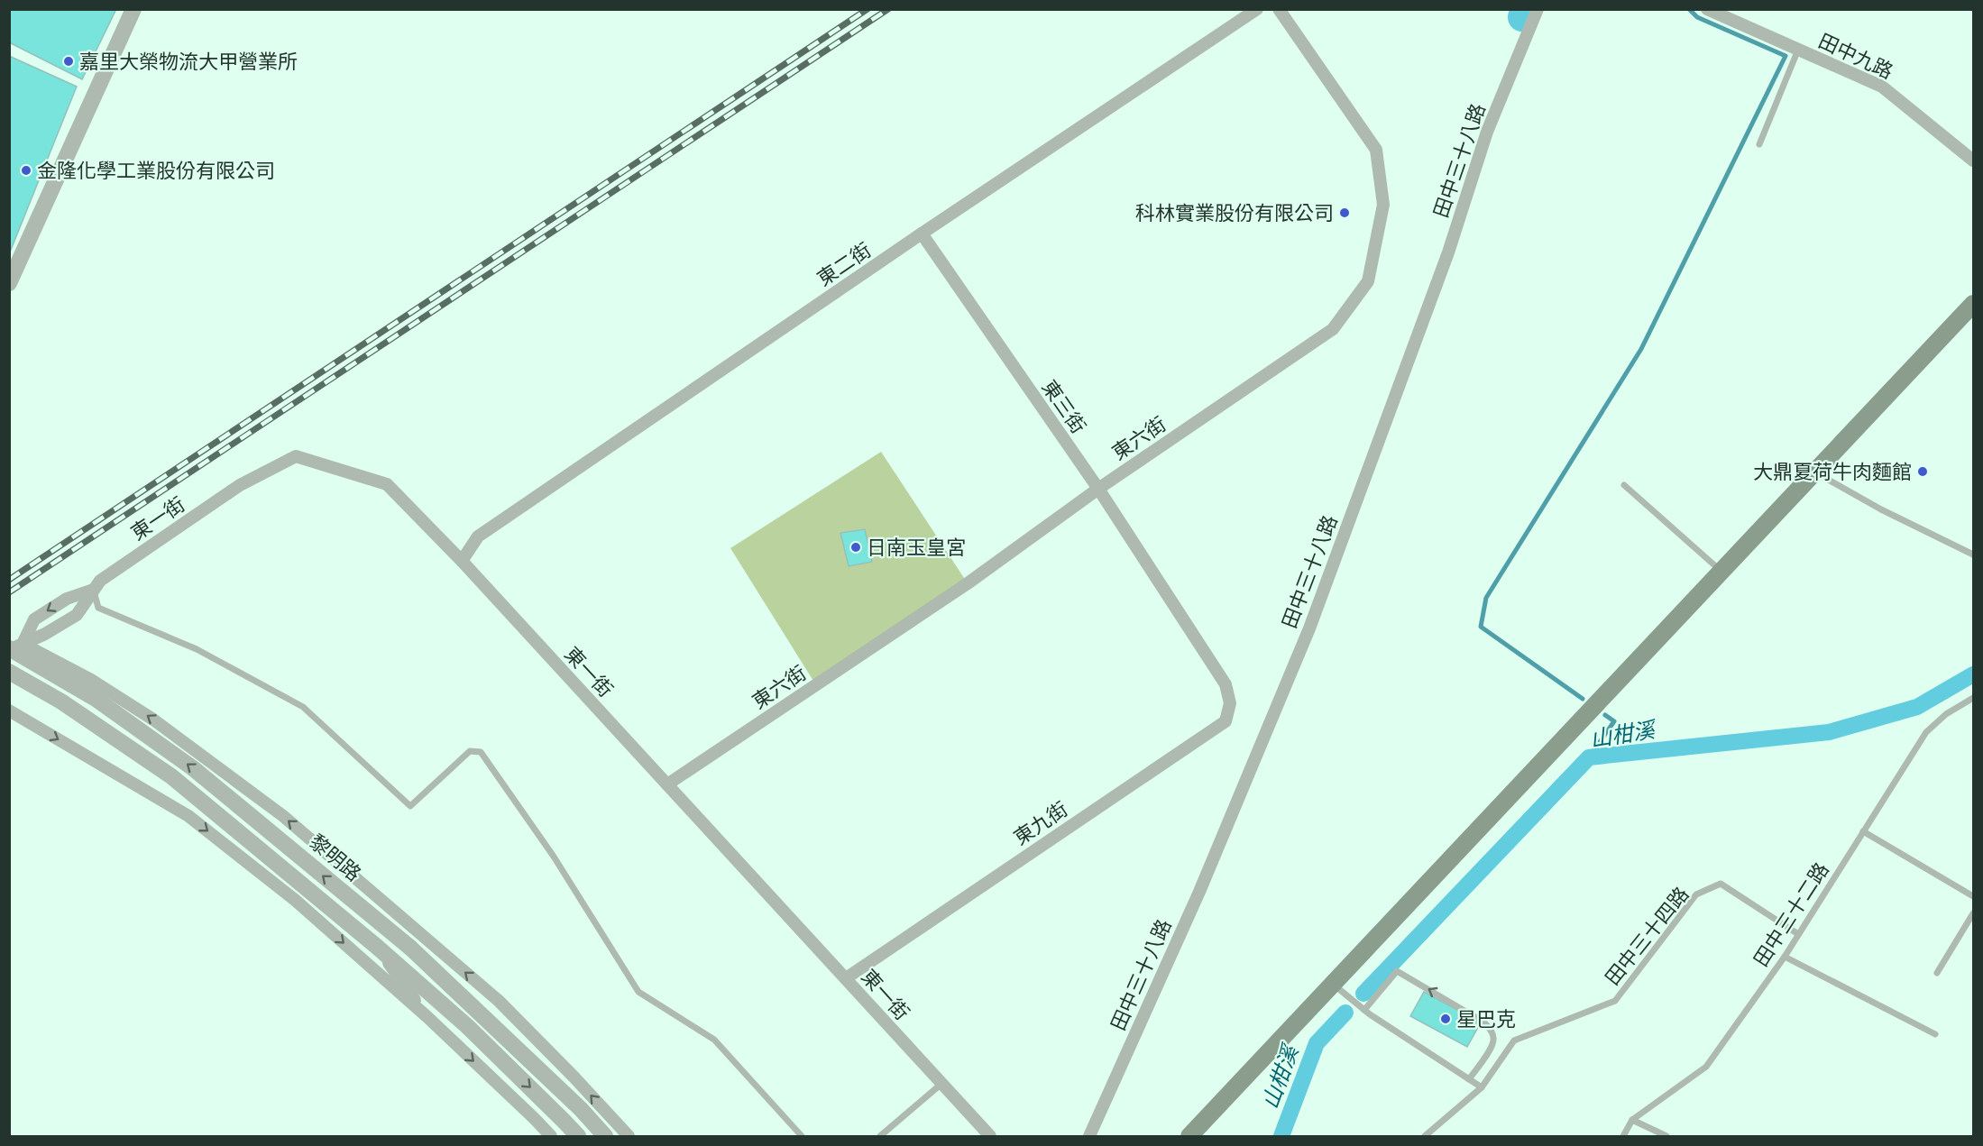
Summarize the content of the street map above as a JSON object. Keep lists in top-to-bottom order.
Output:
{
  "streets": {
    "street": [
      "田中九路",
      "田中三十八路",
      "東二街",
      "東三街",
      "東六街",
      "東一街",
      "東九街",
      "黎明路"
    ],
    "lane": ["田中三十二路", "田中三十四路"]
  },
  "crossings": [
    ["東二街", "東三街"],
    ["東二街", "東一街"],
    ["東三街", "東六街"],
    ["東三街", "東九街"],
    ["東六街", "東一街"],
    ["東一街", "東九街"],
    ["田中三十二路", "田中三十四路"]
  ],
  "water": ["山柑溪"],
  "places": [
    "嘉里大榮物流大甲營業所",
    "金隆化學工業股份有限公司",
    "科林實業股份有限公司",
    "大鼎夏荷牛肉麵館",
    "日南玉皇宮",
    "星巴克"
  ]
}
